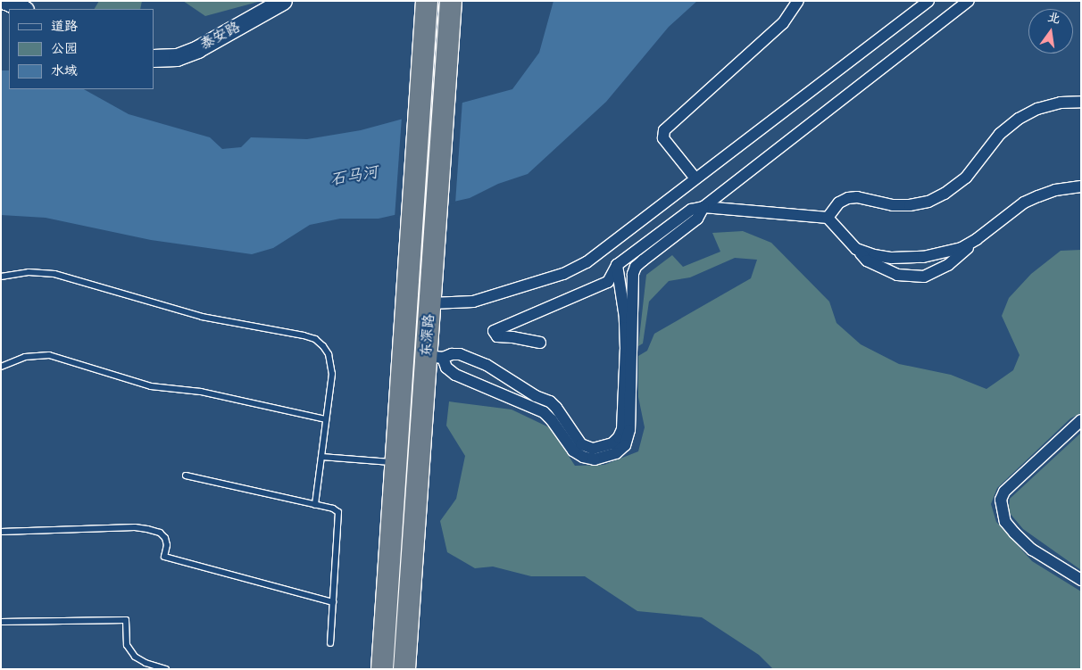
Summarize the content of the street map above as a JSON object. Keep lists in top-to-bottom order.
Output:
{
  "streets": {
    "highway": ["东深路"],
    "street": ["泰安路"]
  },
  "water": ["石马河"],
  "legend": ["道路", "公园", "水域"],
  "north": "top"
}
